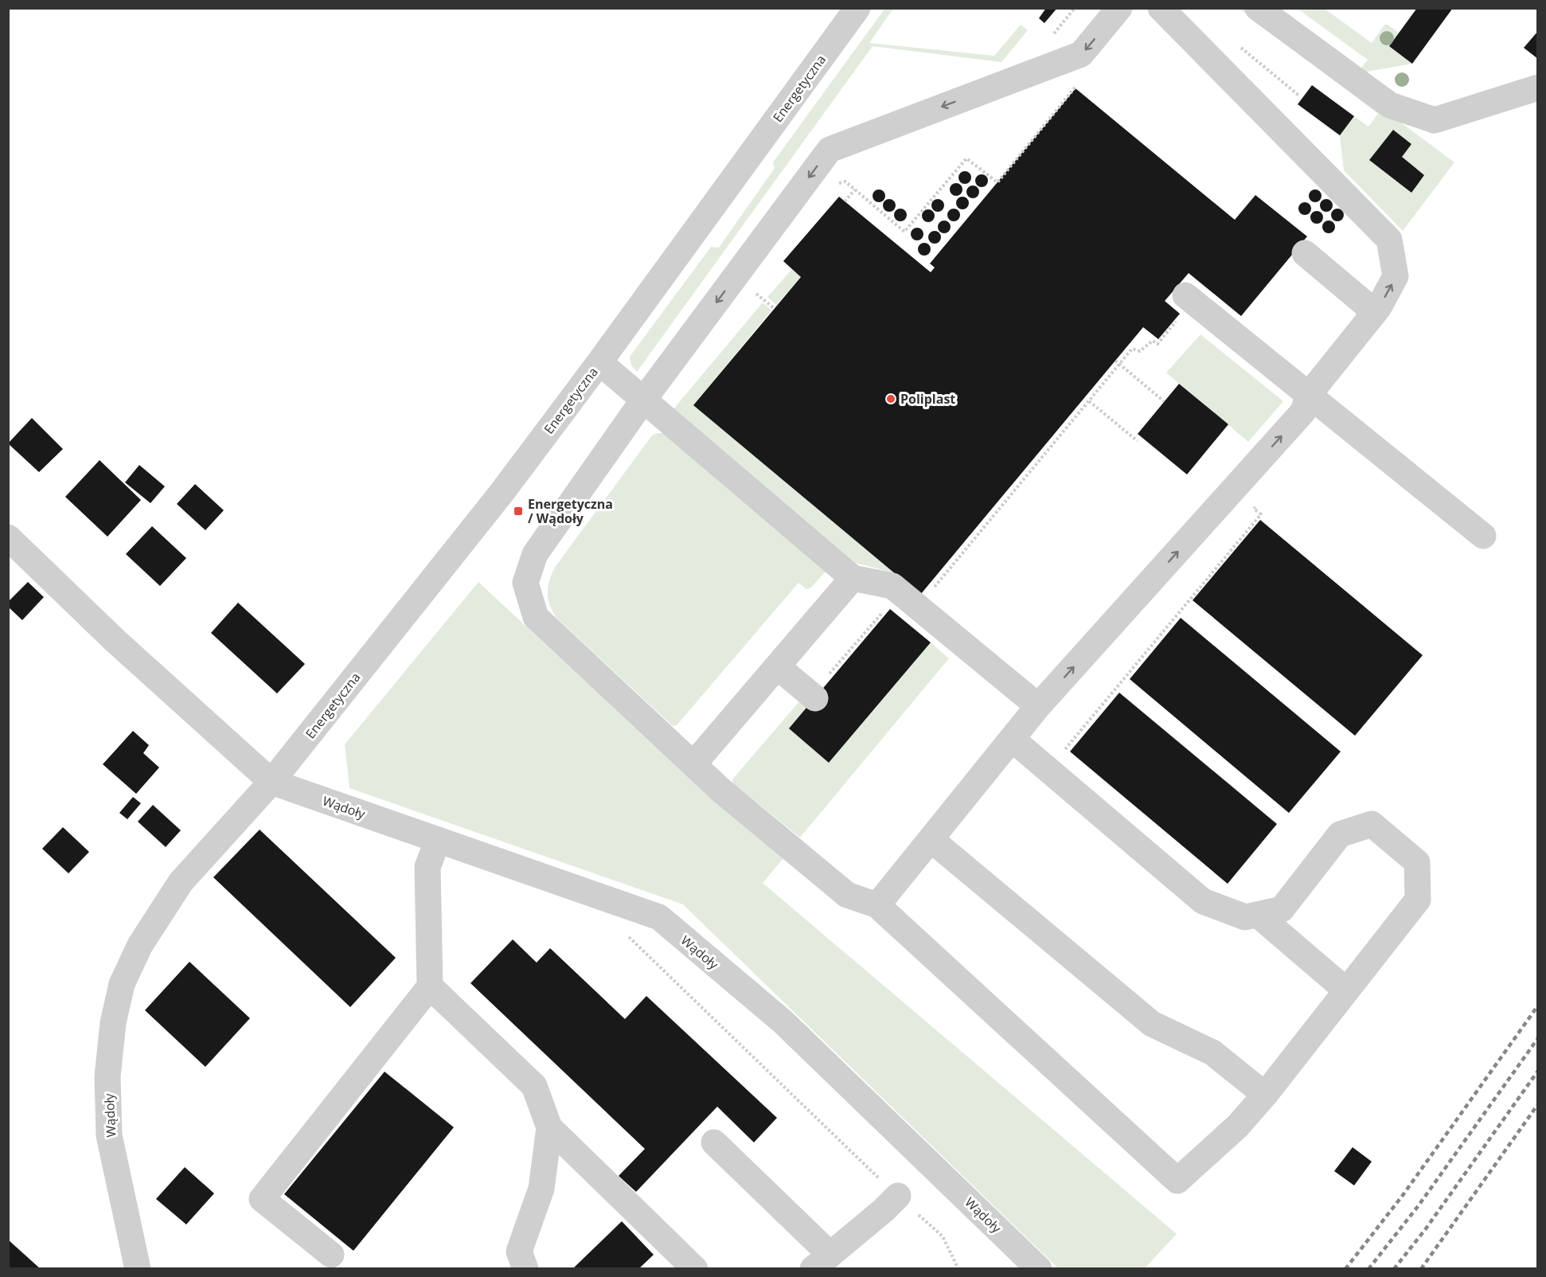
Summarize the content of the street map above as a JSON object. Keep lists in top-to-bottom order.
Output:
{
  "streets": {
    "street": ["Energetyczna", "Wądoły"]
  },
  "crossings": [
    ["Energetyczna", "Wądoły"]
  ],
  "places": {
    "other": ["Poliplast"],
    "transit": ["Energetyczna / Wądoły"]
  }
}
